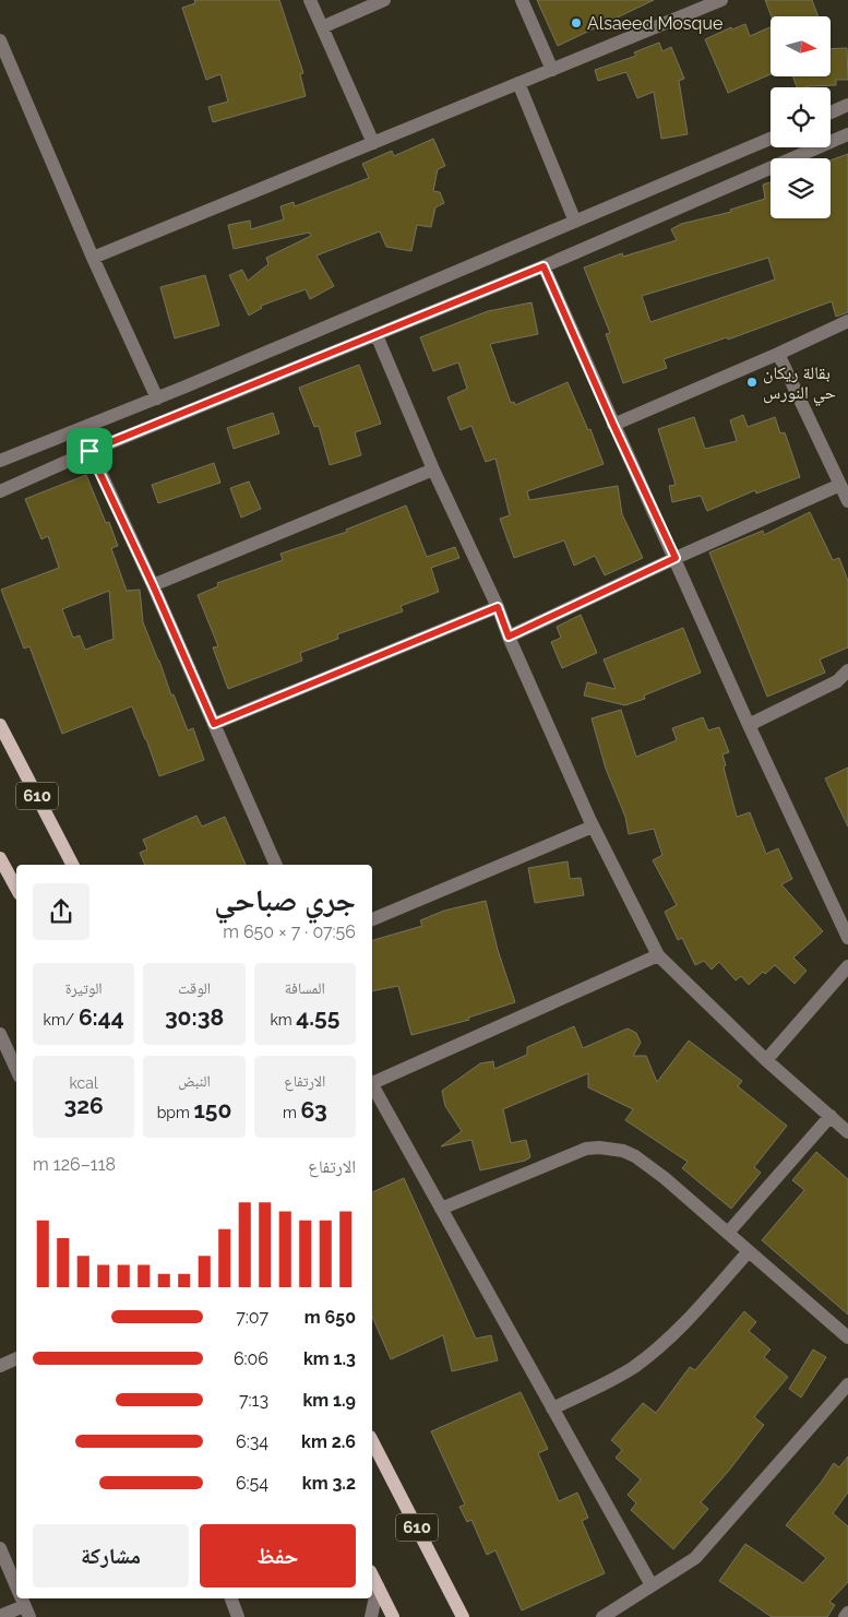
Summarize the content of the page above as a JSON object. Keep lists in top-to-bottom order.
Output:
{
  "streets": {
    "main road": ["610"]
  },
  "places": ["Alsaeed Mosque", "بقالة ريكان حي النورس"],
  "north": "right",
  "page": {
    "heading": ["جري صباحي", "07:56 · 7 × 650 m"],
    "stats": [
      ["المسافة", "4.55 km"],
      ["الوقت", "30:38"],
      ["الوتيرة", "6:44 /km"],
      ["الارتفاع", "63 m"],
      ["النبض", "150 bpm"],
      ["kcal", "326"]
    ],
    "chart": ["الارتفاع", "118–126 m"],
    "list": [
      {
        "name": "650 m",
        "note": "7:07"
      },
      {
        "name": "1.3 km",
        "note": "6:06"
      },
      {
        "name": "1.9 km",
        "note": "7:13"
      },
      {
        "name": "2.6 km",
        "note": "6:34"
      },
      {
        "name": "3.2 km",
        "note": "6:54"
      }
    ],
    "buttons": ["حفظ", "مشاركة"]
  }
}
